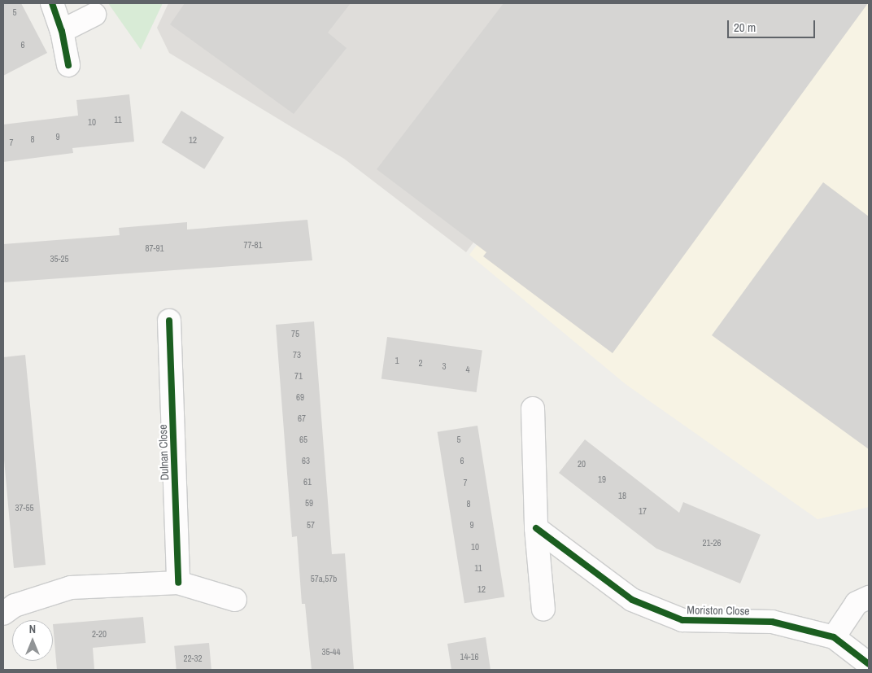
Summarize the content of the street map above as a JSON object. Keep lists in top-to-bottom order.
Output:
{
  "streets": {
    "street": ["Dulnan Close", "Moriston Close"]
  },
  "house_numbers": [
    "5",
    "6",
    "11",
    "10",
    "9",
    "8",
    "12",
    "7",
    "77-81",
    "87-91",
    "35-25",
    "75",
    "73",
    "1",
    "2",
    "3",
    "4",
    "71",
    "69",
    "67",
    "65",
    "5",
    "63",
    "6",
    "20",
    "19",
    "61",
    "7",
    "18",
    "59",
    "8",
    "37-55",
    "17",
    "57",
    "9",
    "21-26",
    "10",
    "11",
    "57a,57b",
    "12",
    "2-20",
    "35-44",
    "14-16",
    "22-32"
  ],
  "scale_bar": "20 m",
  "north": "top"
}
